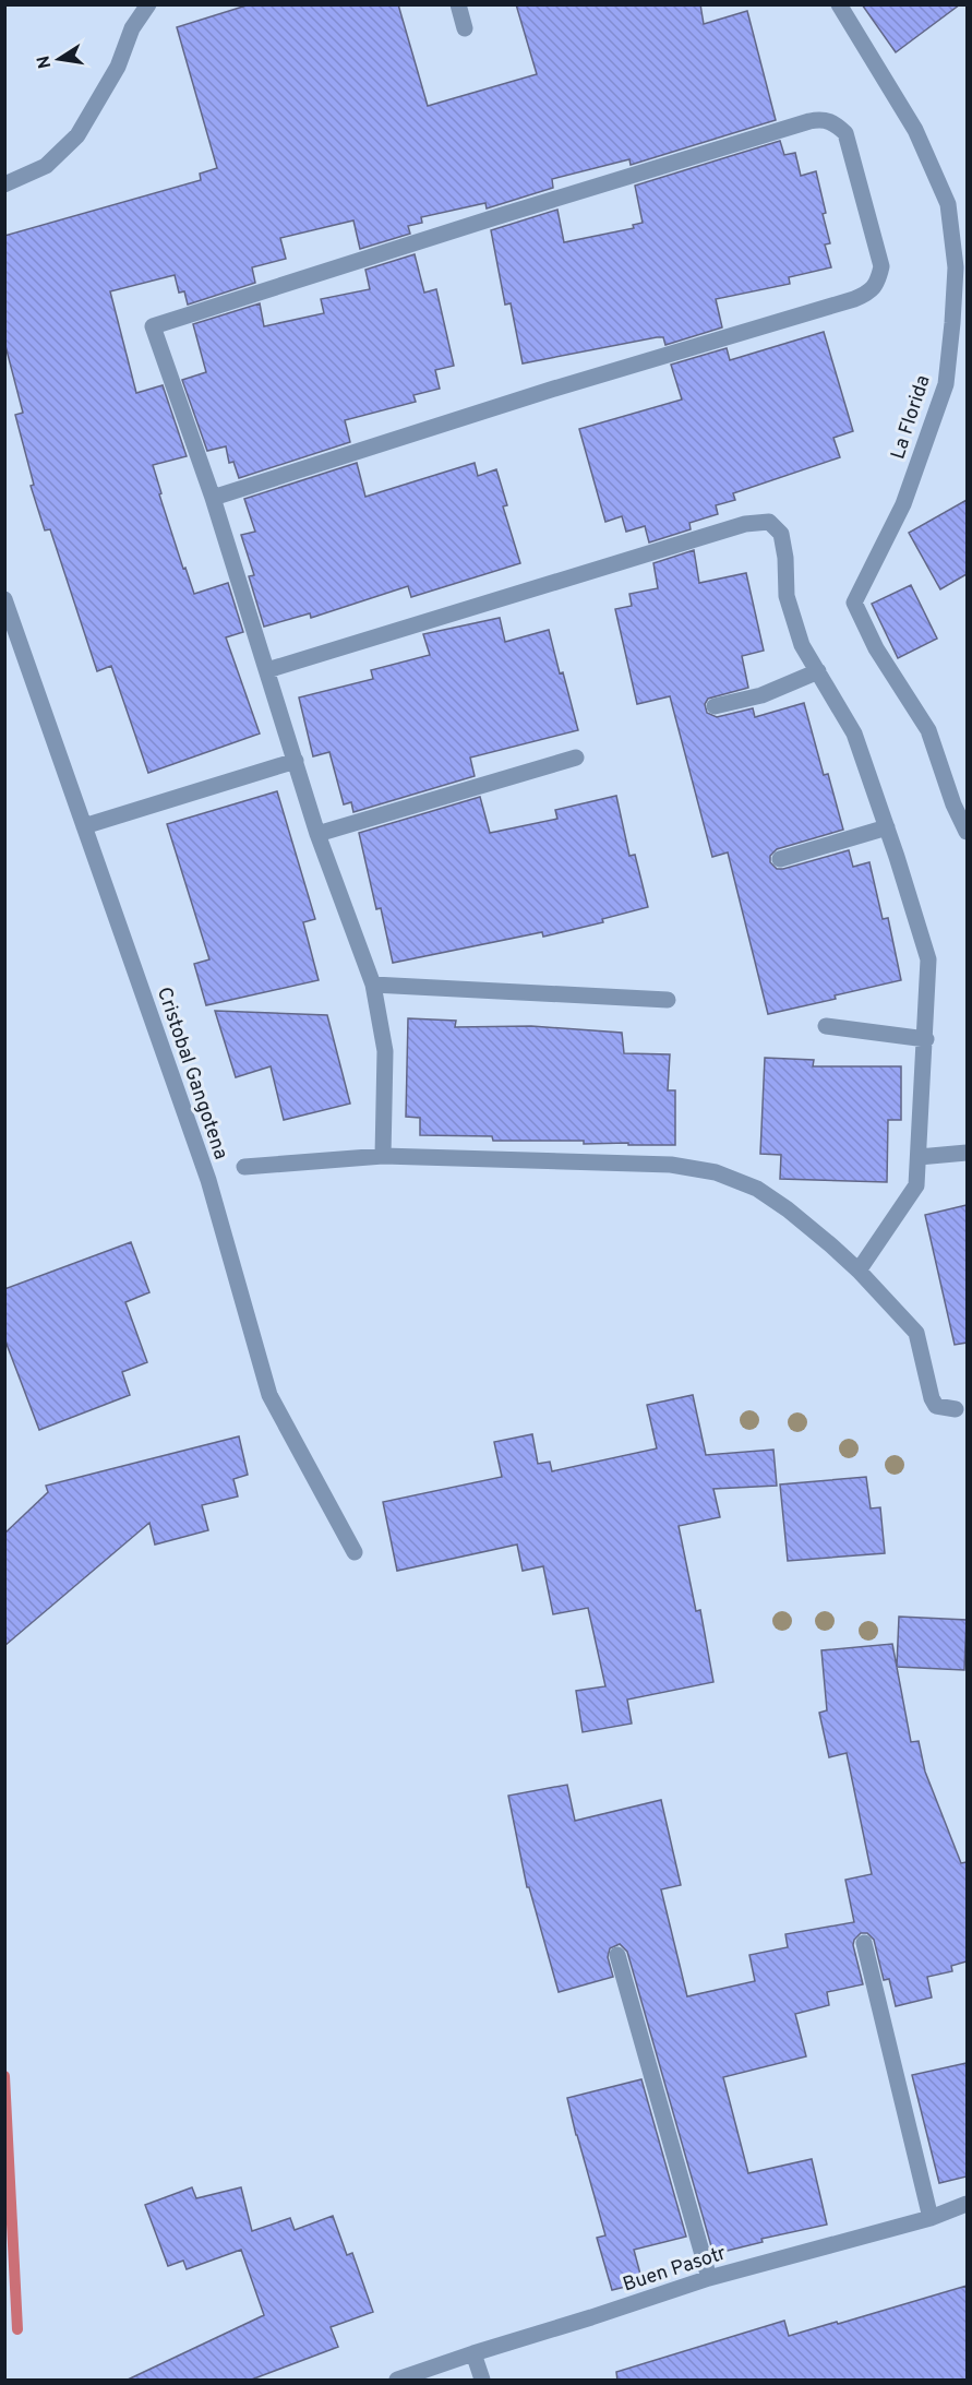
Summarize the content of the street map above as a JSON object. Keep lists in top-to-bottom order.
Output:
{
  "streets": {
    "street": ["La Florida", "Cristobal Gangotena", "Buen Pasotr"]
  },
  "north": "left"
}
